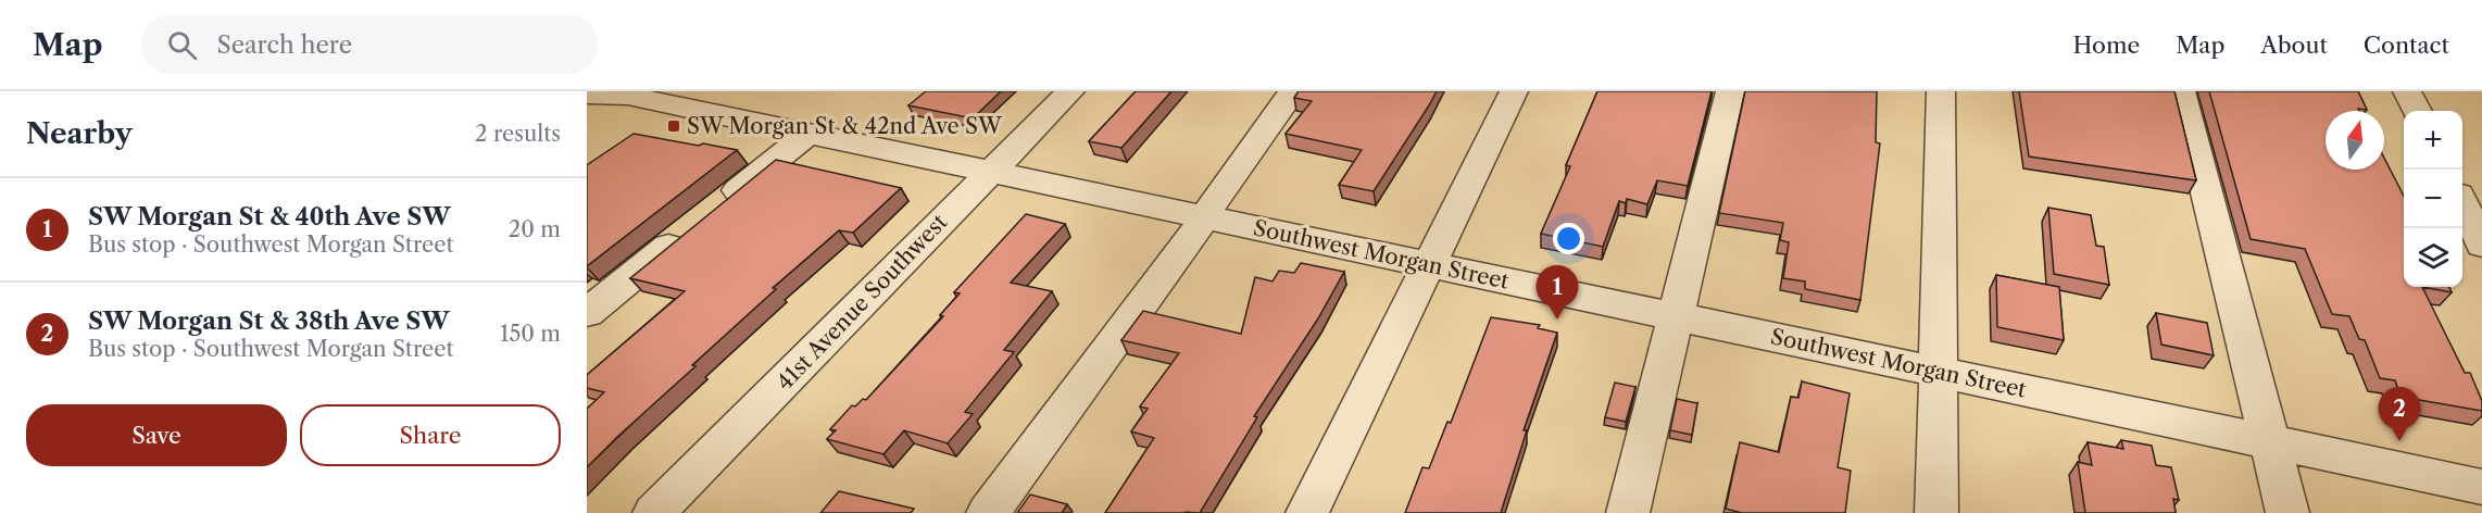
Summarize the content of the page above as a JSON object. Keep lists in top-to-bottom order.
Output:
{
  "streets": {
    "street": ["Southwest Morgan Street", "41st Avenue Southwest"]
  },
  "crossings": [
    ["Southwest Morgan Street", "41st Avenue Southwest"]
  ],
  "places": {
    "transit": ["SW Morgan St & 42nd Ave SW"]
  },
  "north": "top",
  "page": {
    "header": "Map",
    "search": "Search here",
    "nav": [
      "Home",
      "Map",
      "About",
      "Contact"
    ],
    "heading": ["Nearby", "2 results"],
    "map_buttons": ["+", "−"],
    "list": [
      {
        "mark": "1",
        "name": "SW Morgan St & 40th Ave SW",
        "note": "Bus stop · Southwest Morgan Street",
        "value": "20 m"
      },
      {
        "mark": "2",
        "name": "SW Morgan St & 38th Ave SW",
        "note": "Bus stop · Southwest Morgan Street",
        "value": "150 m"
      }
    ],
    "pins": ["1", "2"],
    "buttons": ["Save", "Share"]
  }
}
